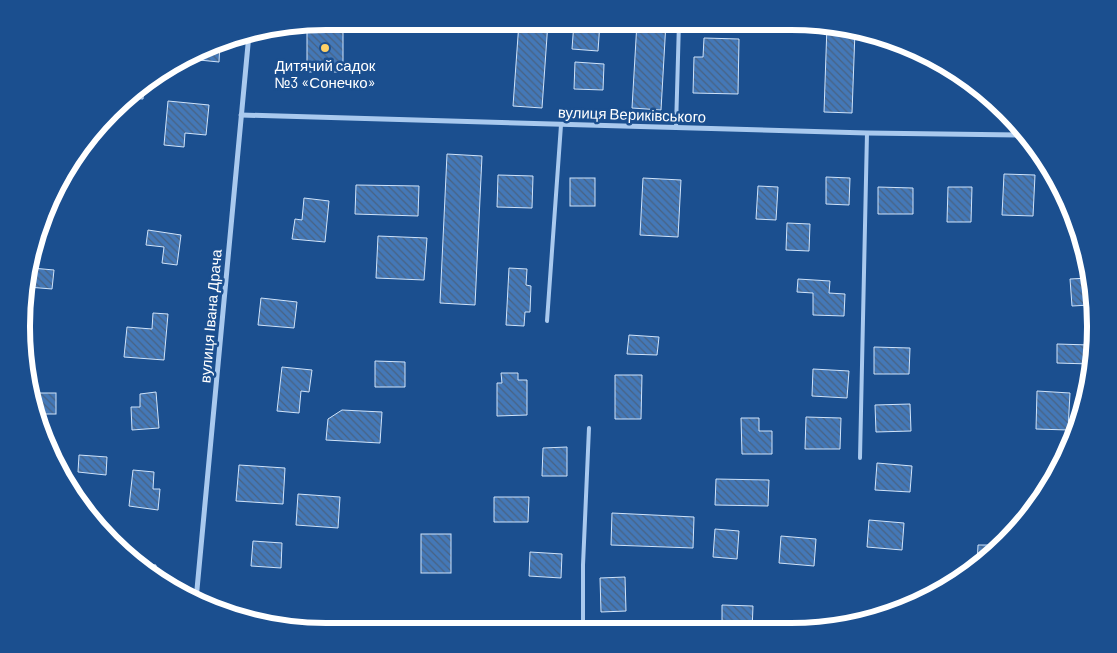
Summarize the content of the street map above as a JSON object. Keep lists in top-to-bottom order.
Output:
{
  "streets": {
    "street": ["вулиця Вериківського", "вулиця Івана Драча"]
  },
  "crossings": [
    ["вулиця Вериківського", "вулиця Івана Драча"]
  ],
  "places": ["Дитячий садок №3 «Сонечко»"]
}
